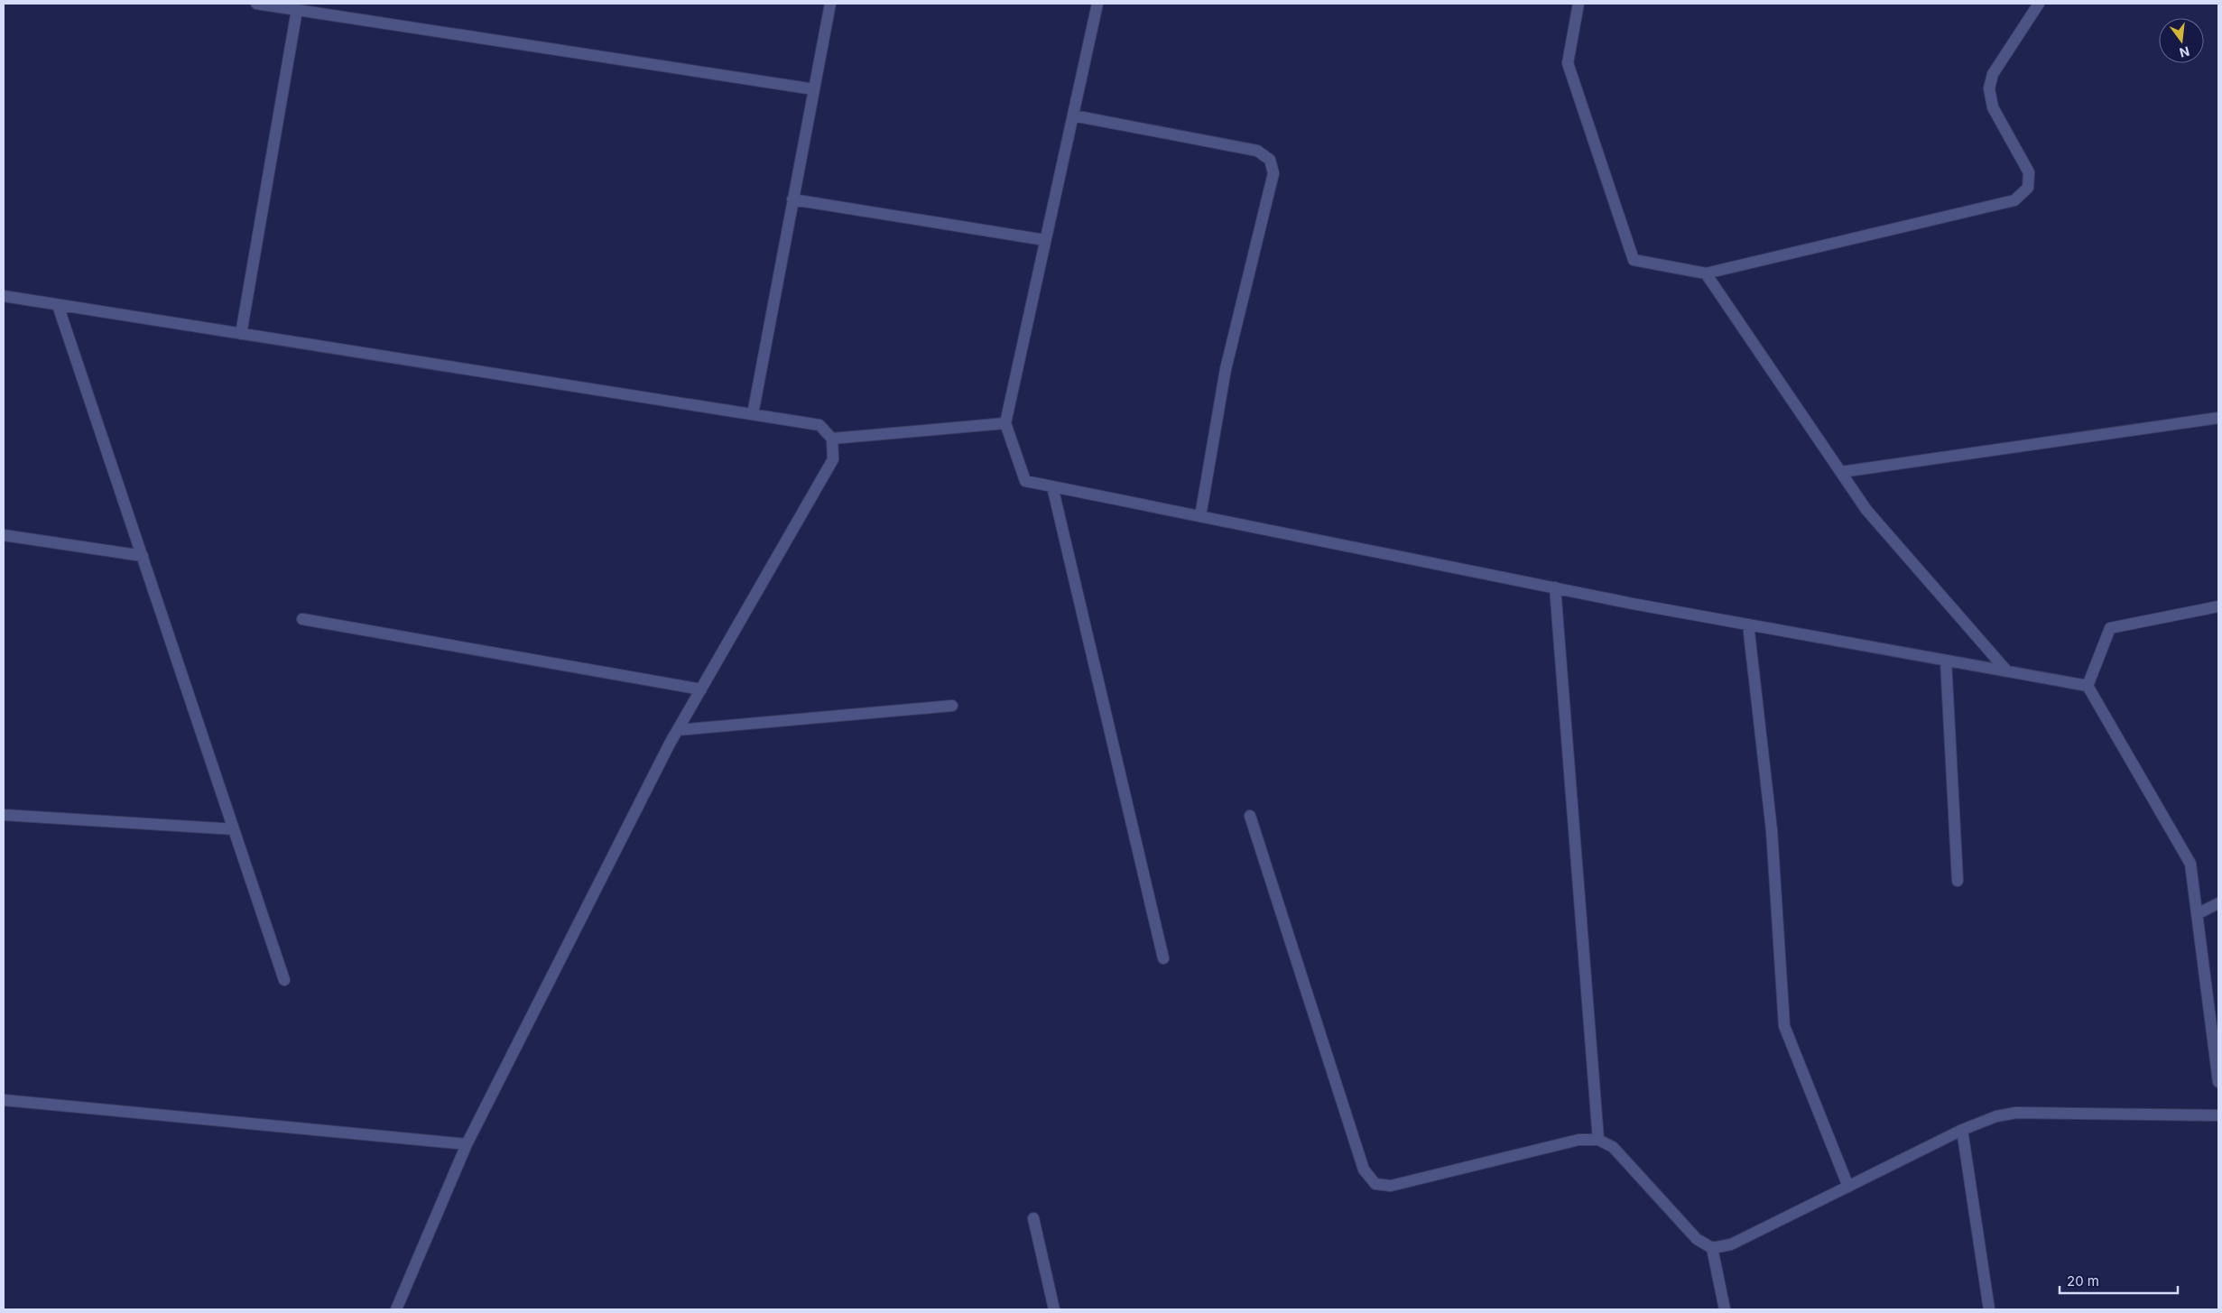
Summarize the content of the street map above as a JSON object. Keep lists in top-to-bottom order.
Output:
{
  "scale_bar": "20 m",
  "north": "bottom"
}
